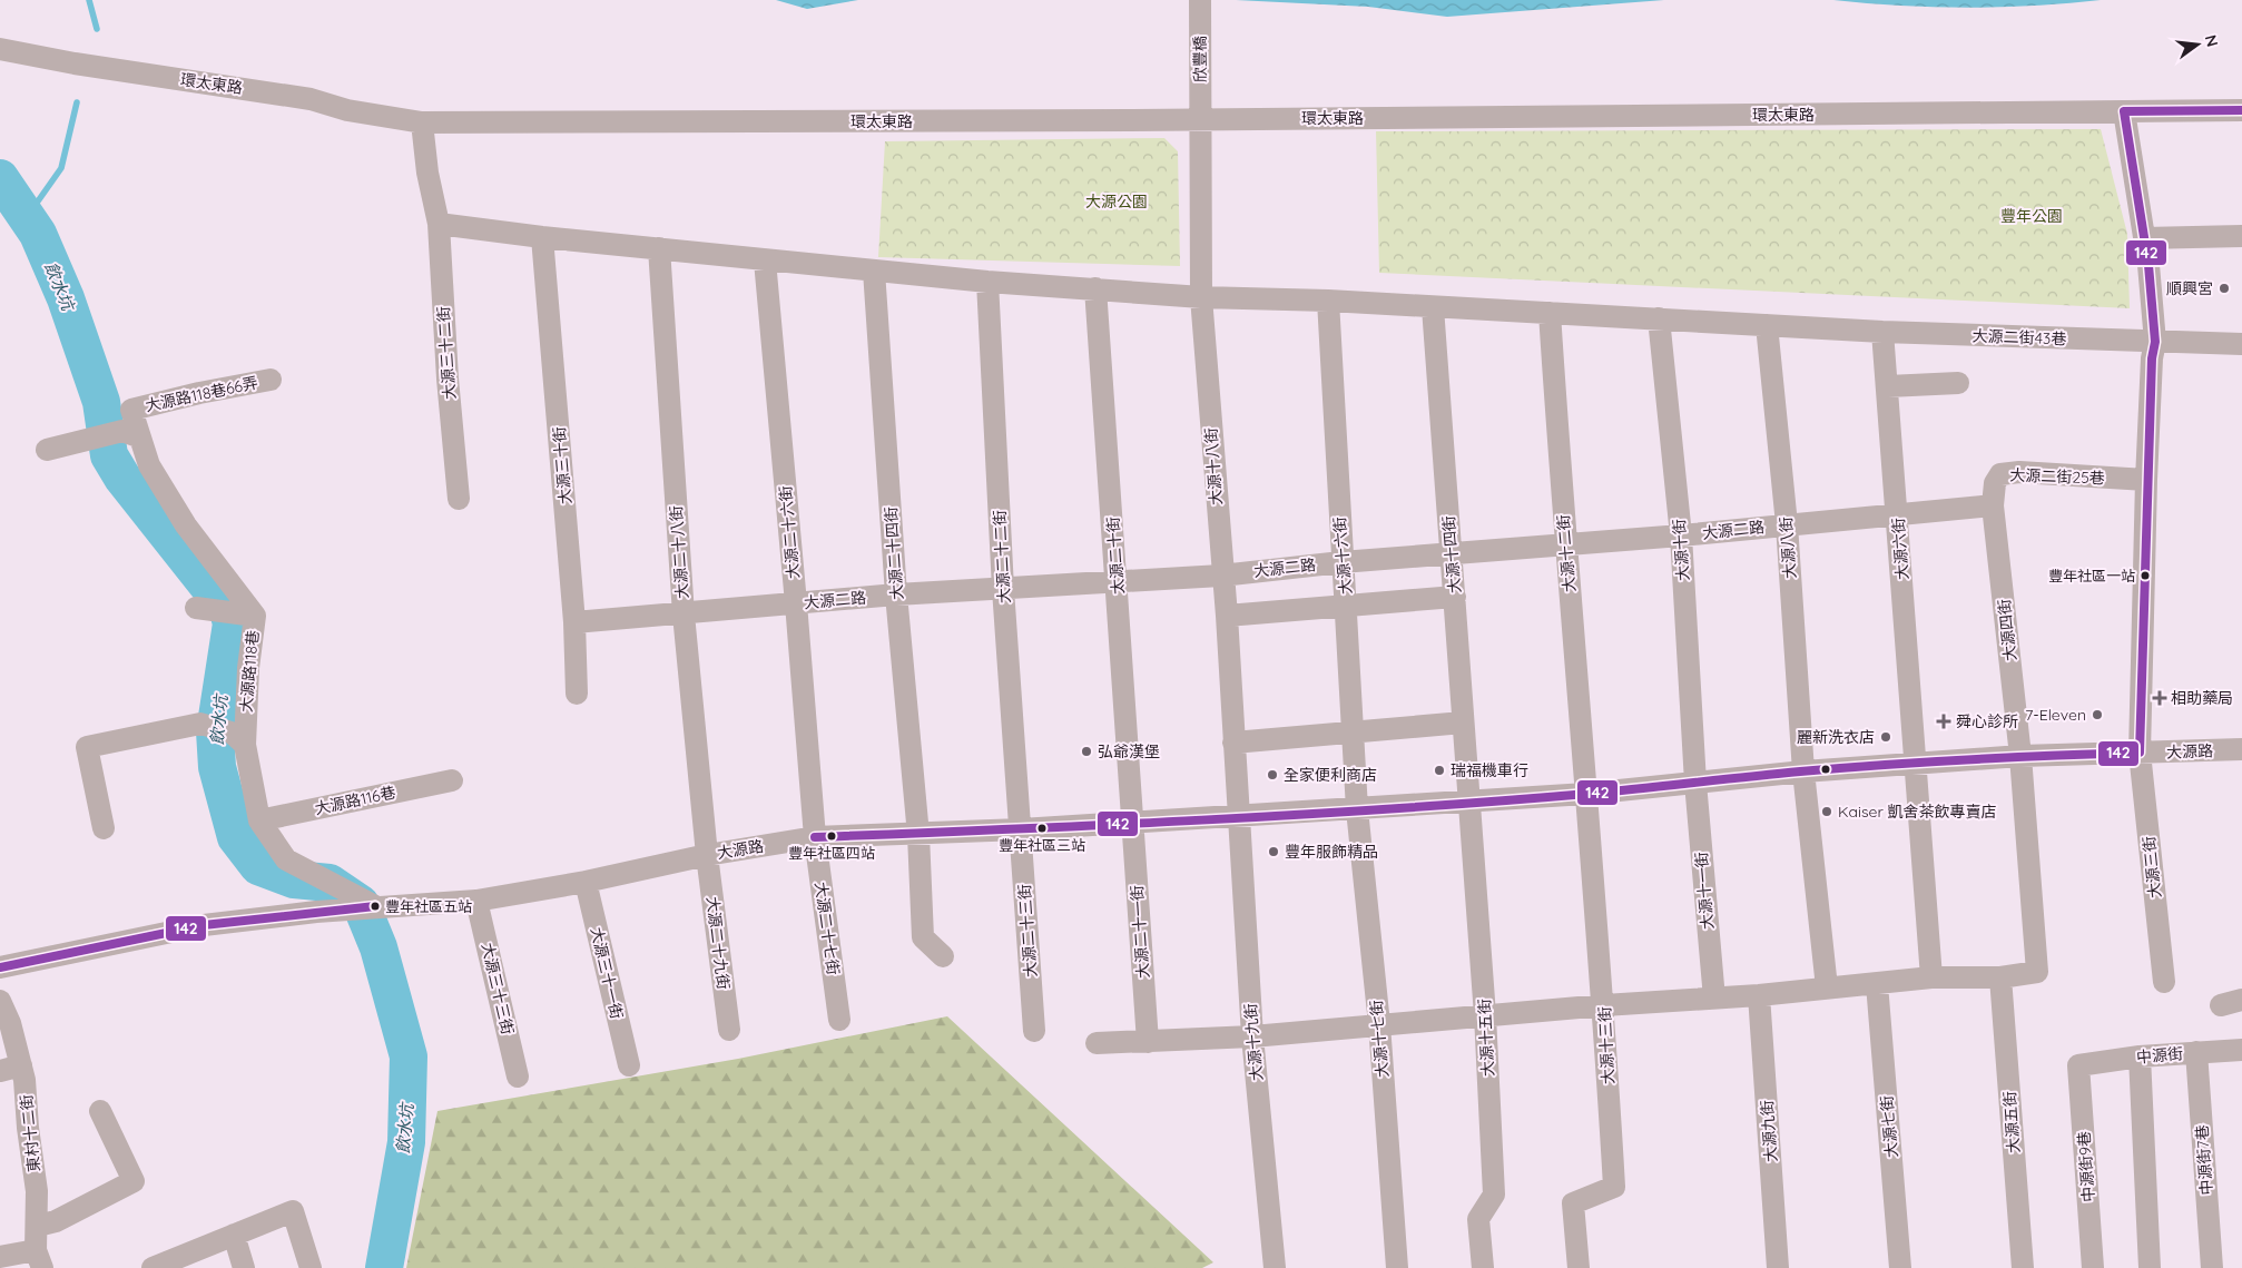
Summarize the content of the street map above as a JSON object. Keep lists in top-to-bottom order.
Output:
{
  "streets": {
    "street": [
      "欣豐橋",
      "環太東路",
      "大源二街43巷",
      "大源三十二街",
      "大源路118巷66弄",
      "大源三十街",
      "大源十八街",
      "大源二街25巷",
      "大源二路",
      "大源二十六街",
      "大源八街",
      "大源六街",
      "大源十街",
      "大源二十八街",
      "大源二十四街",
      "大源十二街",
      "大源十四街",
      "太源二十街",
      "大源十六街",
      "大源二十二街",
      "大源四街",
      "大源路118巷",
      "大源路",
      "大源路116巷",
      "大源三街",
      "大源十一街",
      "大源二十七街",
      "大源二十三街",
      "大源二十一街",
      "大源二十九街",
      "大源三十一街",
      "大源三十三街",
      "大源十五街",
      "大源十七街",
      "大源十九街",
      "大源十三街",
      "中源街",
      "大源五街",
      "大源七街",
      "大源九街",
      "東村十二街",
      "中源街7巷",
      "中源街9巷"
    ]
  },
  "crossings": [
    ["欣豐橋", "環太東路"],
    ["欣豐橋", "大源十八街"],
    ["環太東路", "大源十八街"],
    ["環太東路", "大源三街"],
    ["大源二街43巷", "大源三十二街"],
    ["大源二街43巷", "大源三十街"],
    ["大源二街43巷", "大源十八街"],
    ["大源二街43巷", "大源二十六街"],
    ["大源二街43巷", "大源八街"],
    ["大源二街43巷", "大源六街"],
    ["大源二街43巷", "大源十街"],
    ["大源二街43巷", "大源二十八街"],
    ["大源二街43巷", "大源二十四街"],
    ["大源二街43巷", "大源十二街"],
    ["大源二街43巷", "大源十四街"],
    ["大源二街43巷", "太源二十街"],
    ["大源二街43巷", "大源十六街"],
    ["大源二街43巷", "大源二十二街"],
    ["大源二街43巷", "大源三街"],
    ["大源路118巷66弄", "大源路118巷"],
    ["大源三十街", "大源二路"],
    ["大源十八街", "大源二路"],
    ["大源十八街", "大源路"],
    ["大源十八街", "大源十九街"],
    ["大源二街25巷", "大源二路"],
    ["大源二街25巷", "大源四街"],
    ["大源二街25巷", "大源三街"],
    ["大源二路", "大源二十六街"],
    ["大源二路", "大源八街"],
    ["大源二路", "大源六街"],
    ["大源二路", "大源十街"],
    ["大源二路", "大源二十八街"],
    ["大源二路", "大源二十四街"],
    ["大源二路", "大源十二街"],
    ["大源二路", "大源十四街"],
    ["大源二路", "太源二十街"],
    ["大源二路", "大源十六街"],
    ["大源二路", "大源二十二街"],
    ["大源二路", "大源四街"],
    ["大源二十六街", "大源路"],
    ["大源二十六街", "大源二十七街"],
    ["大源八街", "大源路"],
    ["大源六街", "大源路"],
    ["大源十街", "大源路"],
    ["大源十街", "大源十一街"],
    ["大源二十八街", "大源路"],
    ["大源二十八街", "大源二十九街"],
    ["大源二十四街", "大源路"],
    ["大源十二街", "大源路"],
    ["大源十二街", "大源十三街"],
    ["大源十四街", "大源路"],
    ["大源十四街", "大源十五街"],
    ["太源二十街", "大源路"],
    ["太源二十街", "大源二十一街"],
    ["大源十六街", "大源路"],
    ["大源十六街", "大源十七街"],
    ["大源二十二街", "大源路"],
    ["大源二十二街", "大源二十三街"],
    ["大源四街", "大源路"],
    ["大源路118巷", "大源路"],
    ["大源路118巷", "大源路116巷"],
    ["大源路", "大源三街"],
    ["大源路", "大源十一街"],
    ["大源路", "大源二十七街"],
    ["大源路", "大源二十三街"],
    ["大源路", "大源二十一街"],
    ["大源路", "大源二十九街"],
    ["大源路", "大源三十一街"],
    ["大源路", "大源三十三街"],
    ["大源路", "大源十五街"],
    ["大源路", "大源十七街"],
    ["大源路", "大源十九街"],
    ["大源路", "大源十三街"],
    ["中源街", "中源街7巷"],
    ["中源街", "中源街9巷"]
  ],
  "water": ["飲水坑"],
  "parks": ["大源公園", "豐年公園"],
  "places": {
    "other": [
      "順興宮",
      "豐年社區一站",
      "7-Eleven",
      "麗新洗衣店",
      "弘爺漢堡",
      "瑞福機車行",
      "全家便利商店",
      "Kaiser 凱舍茶飲專賣店",
      "豐年社區三站",
      "豐年社區四站",
      "豐年服飾精品",
      "豐年社區五站"
    ],
    "health": ["相助藥局", "舜心診所"]
  },
  "lines": ["transit line 142"],
  "north": "right"
}
